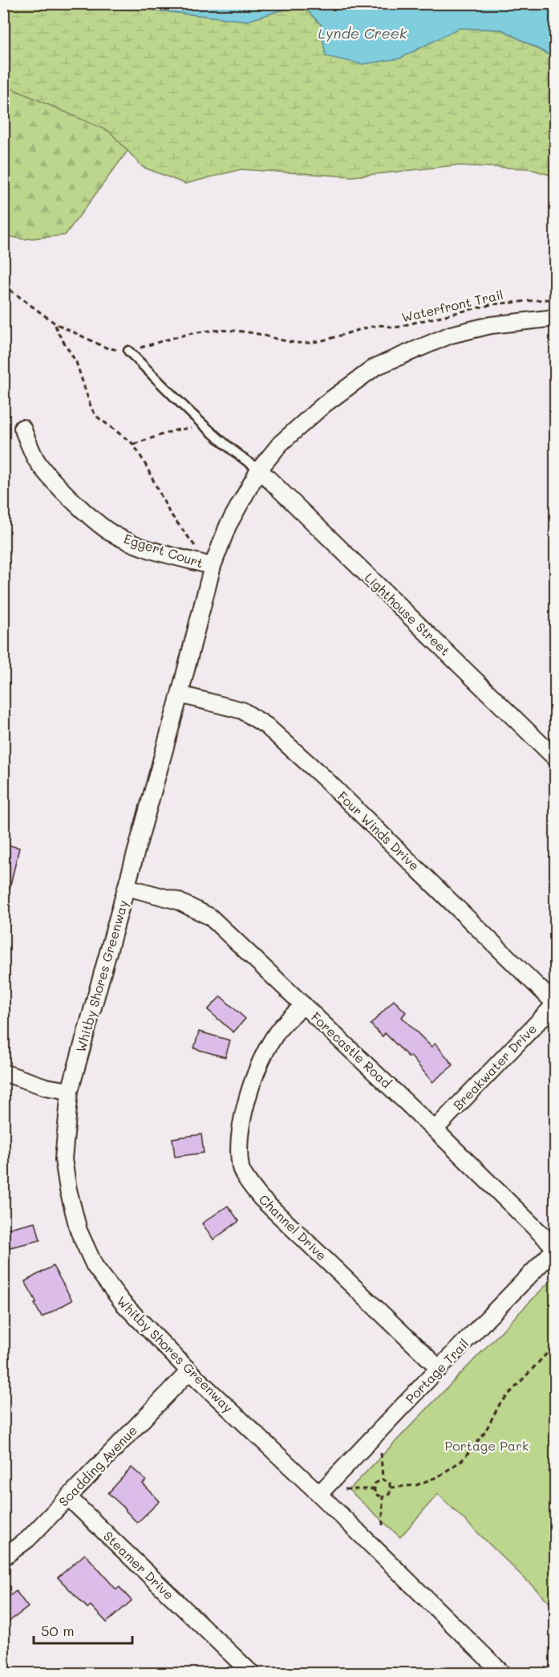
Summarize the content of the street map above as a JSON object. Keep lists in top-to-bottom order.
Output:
{
  "streets": {
    "street": [
      "Eggert Court",
      "Lighthouse Street",
      "Four Winds Drive",
      "Whitby Shores Greenway",
      "Forecastle Road",
      "Breakwater Drive",
      "Channel Drive",
      "Portage Trail",
      "Scadding Avenue",
      "Steamer Drive"
    ],
    "path": ["Waterfront Trail"]
  },
  "crossings": [
    ["Eggert Court", "Whitby Shores Greenway"],
    ["Lighthouse Street", "Whitby Shores Greenway"],
    ["Four Winds Drive", "Whitby Shores Greenway"],
    ["Four Winds Drive", "Breakwater Drive"],
    ["Whitby Shores Greenway", "Forecastle Road"],
    ["Whitby Shores Greenway", "Portage Trail"],
    ["Whitby Shores Greenway", "Scadding Avenue"],
    ["Forecastle Road", "Breakwater Drive"],
    ["Forecastle Road", "Channel Drive"],
    ["Forecastle Road", "Portage Trail"],
    ["Channel Drive", "Portage Trail"],
    ["Scadding Avenue", "Steamer Drive"]
  ],
  "water": ["Lynde Creek"],
  "parks": ["Portage Park"],
  "scale_bar": "50 m"
}
